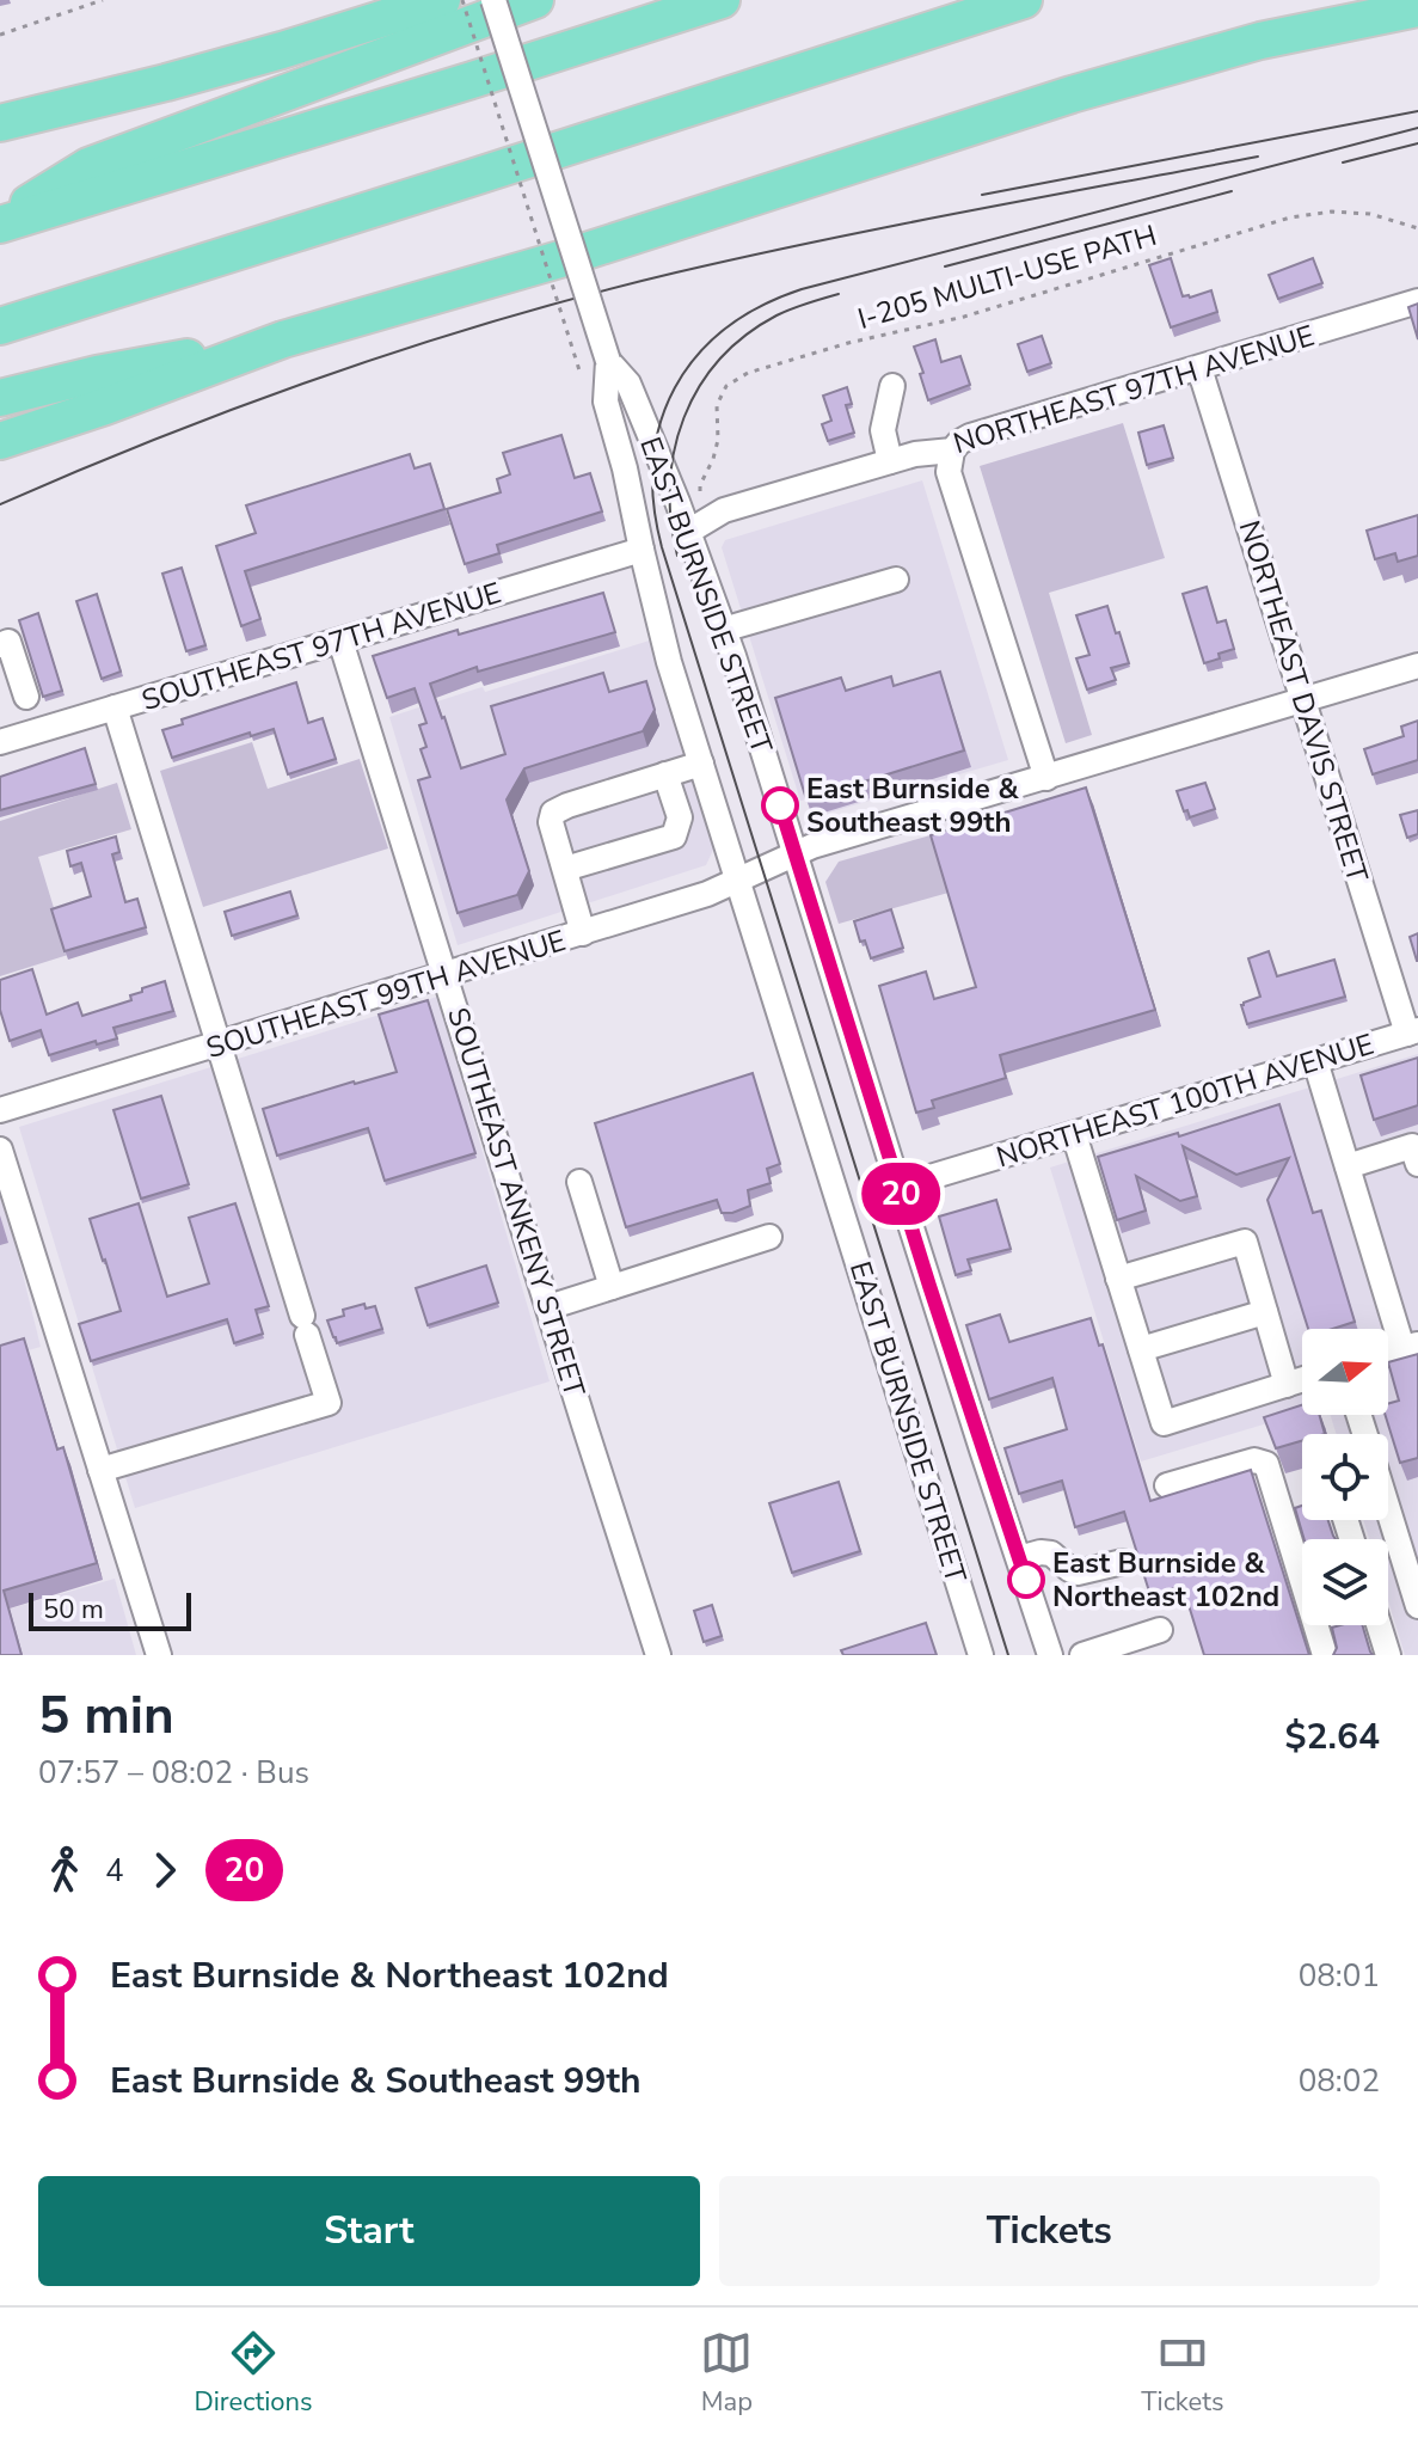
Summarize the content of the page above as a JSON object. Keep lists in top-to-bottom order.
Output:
{
  "streets": {
    "street": [
      "NORTHEAST 97TH AVENUE",
      "EAST BURNSIDE STREET",
      "SOUTHEAST 97TH AVENUE",
      "NORTHEAST DAVIS STREET",
      "SOUTHEAST 99TH AVENUE",
      "NORTHEAST 100TH AVENUE",
      "SOUTHEAST ANKENY STREET"
    ],
    "path": ["I-205 MULTI-USE PATH"]
  },
  "crossings": [
    ["NORTHEAST 97TH AVENUE", "EAST BURNSIDE STREET"],
    ["NORTHEAST 97TH AVENUE", "NORTHEAST DAVIS STREET"],
    ["EAST BURNSIDE STREET", "SOUTHEAST 97TH AVENUE"],
    ["EAST BURNSIDE STREET", "SOUTHEAST 99TH AVENUE"],
    ["EAST BURNSIDE STREET", "NORTHEAST 100TH AVENUE"],
    ["SOUTHEAST 97TH AVENUE", "SOUTHEAST ANKENY STREET"],
    ["NORTHEAST DAVIS STREET", "SOUTHEAST 99TH AVENUE"],
    ["NORTHEAST DAVIS STREET", "NORTHEAST 100TH AVENUE"],
    ["SOUTHEAST 99TH AVENUE", "SOUTHEAST ANKENY STREET"]
  ],
  "places": ["East Burnside & Southeast 99th", "East Burnside & Northeast 102nd"],
  "lines": ["bus line 20"],
  "scale_bar": "50 m",
  "north": "right",
  "page": {
    "on_map": "20",
    "scale": "50 m",
    "heading": ["5 min", "07:57 – 08:02 · Bus", "$2.64"],
    "legs": ["4", "20"],
    "list": [
      {
        "name": "East Burnside & Northeast 102nd",
        "value": "08:01"
      },
      {
        "name": "East Burnside & Southeast 99th",
        "value": "08:02"
      }
    ],
    "buttons": ["Start", "Tickets"],
    "tabs": ["Directions", "Map", "Tickets"]
  }
}
